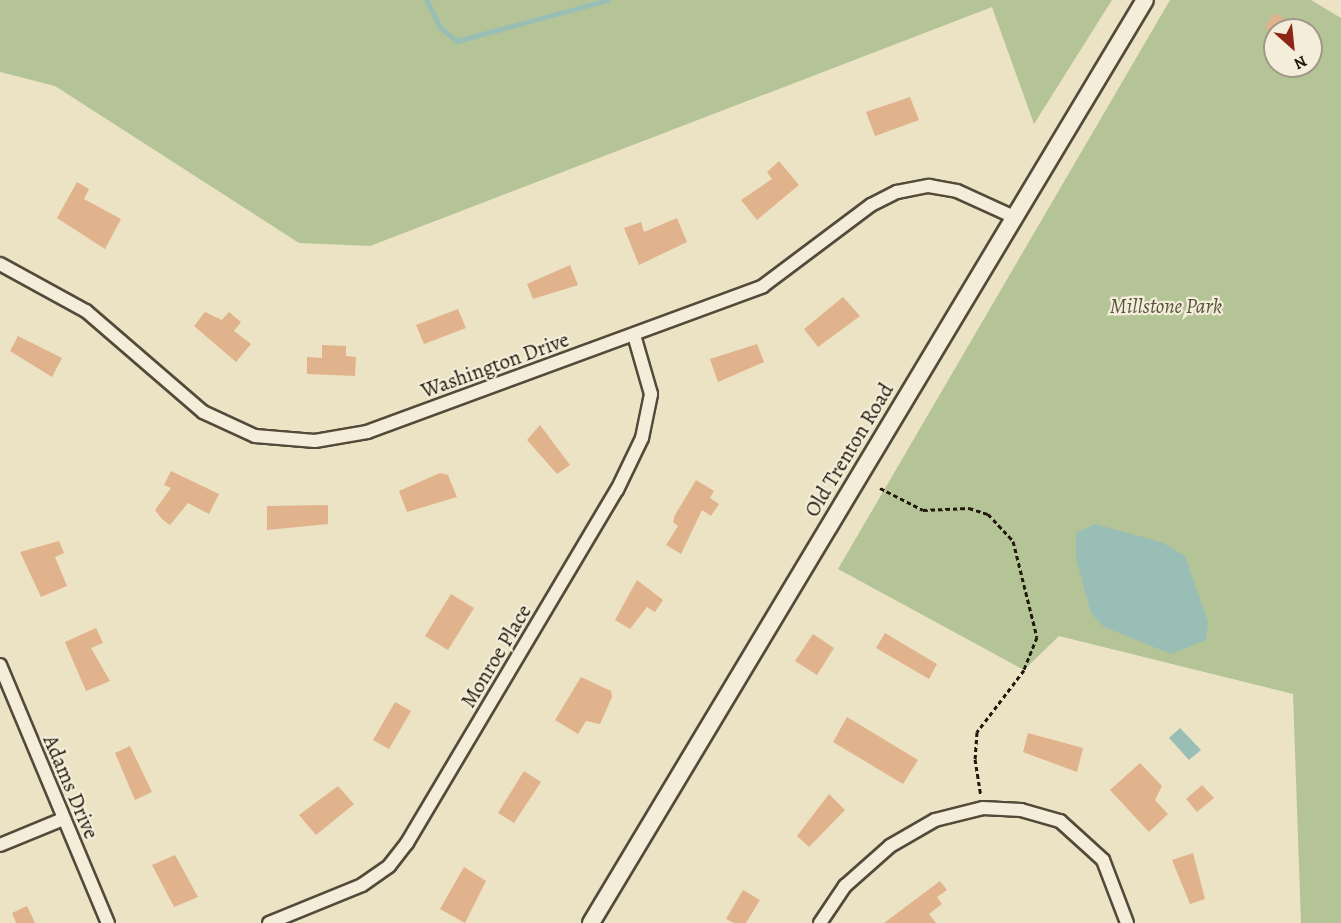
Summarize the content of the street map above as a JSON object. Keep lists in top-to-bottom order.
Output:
{
  "streets": {
    "main road": ["Old Trenton Road"],
    "street": ["Washington Drive", "Monroe Place", "Adams Drive"]
  },
  "crossings": [
    ["Washington Drive", "Old Trenton Road"],
    ["Washington Drive", "Monroe Place"]
  ],
  "parks": ["Millstone Park"],
  "north": "bottom right"
}
